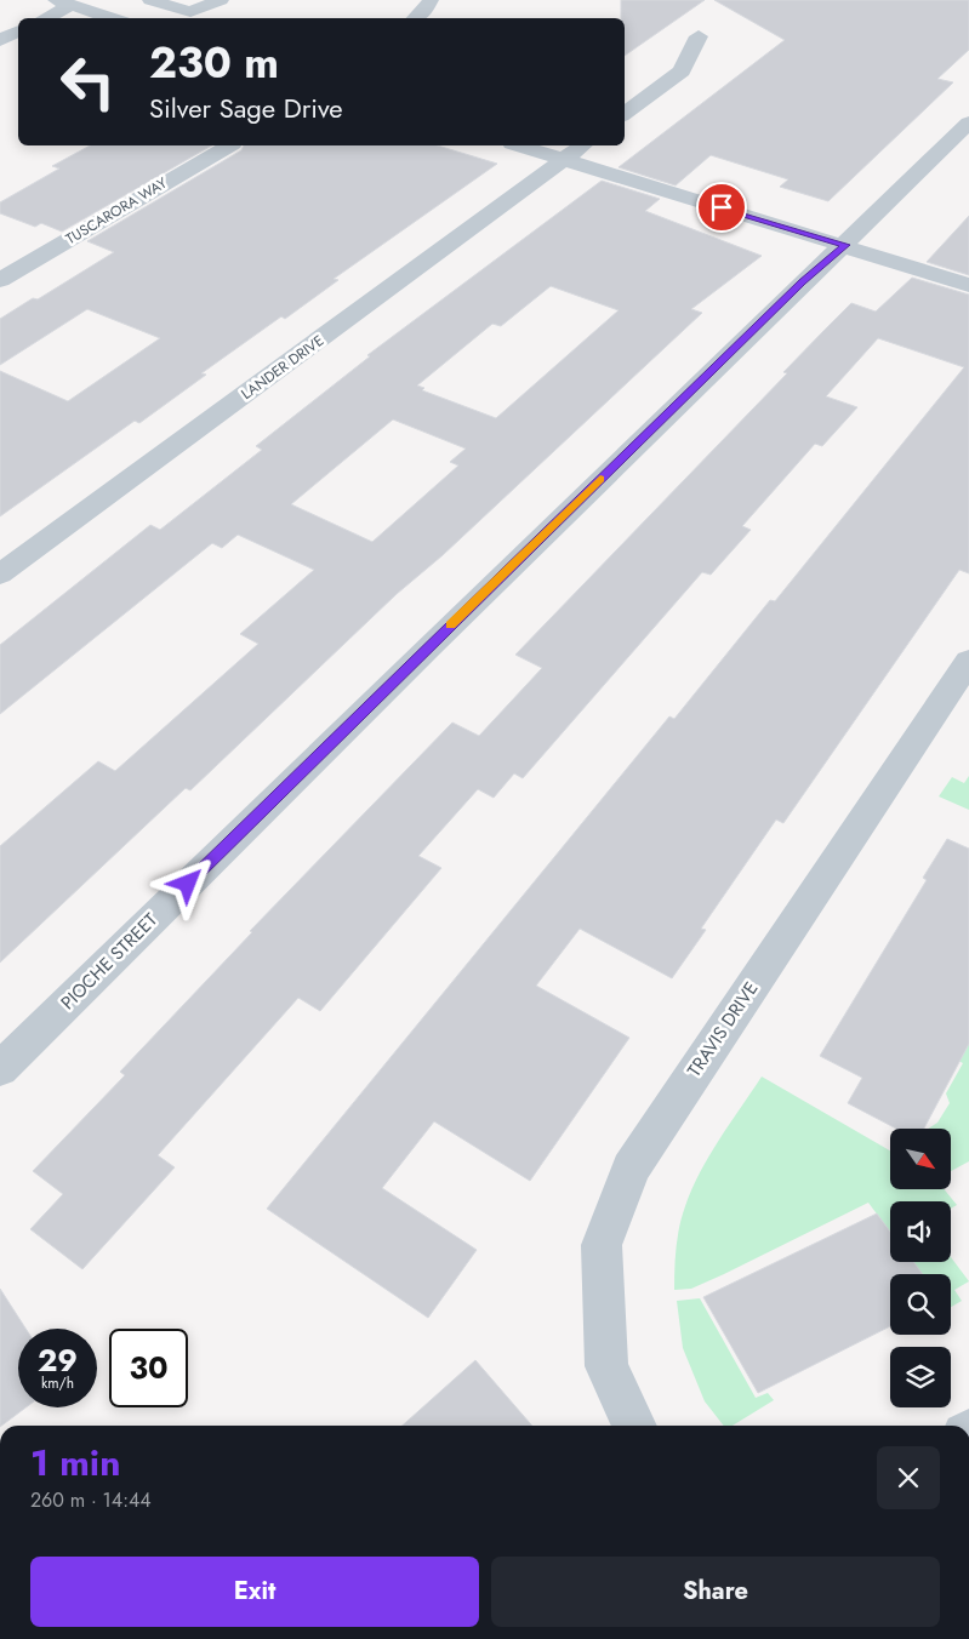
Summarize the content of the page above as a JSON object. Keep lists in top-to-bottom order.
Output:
{
  "streets": {
    "street": [
      "TUSCARORA WAY",
      "LANDER DRIVE",
      "PIOCHE STREET",
      "TRAVIS DRIVE"
    ]
  },
  "north": "bottom right",
  "page": {
    "turn": ["230 m", "Silver Sage Drive"],
    "speed": "29 km/h",
    "limit": "30",
    "heading": ["1 min", "260 m · 14:44"],
    "buttons": ["Exit", "Share"]
  }
}
